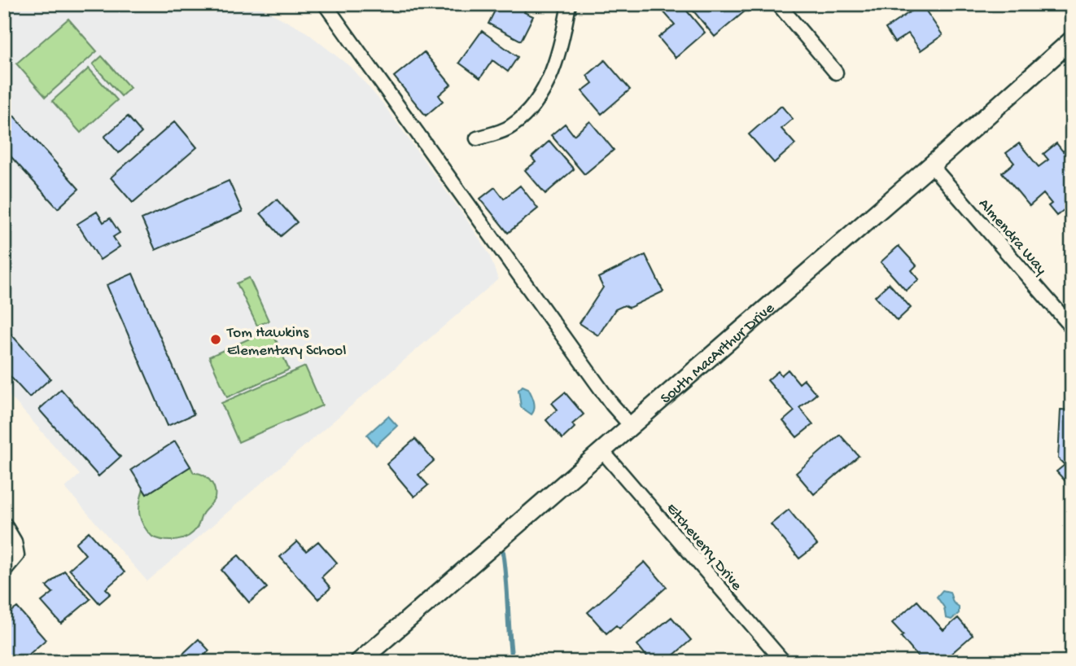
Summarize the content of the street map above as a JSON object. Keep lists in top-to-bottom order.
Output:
{
  "streets": {
    "street": ["Almendra Way", "South MacArthur Drive", "Etcheverry Drive"]
  },
  "crossings": [
    ["Almendra Way", "South MacArthur Drive"],
    ["South MacArthur Drive", "Etcheverry Drive"]
  ],
  "places": ["Tom Hawkins Elementary School"]
}
